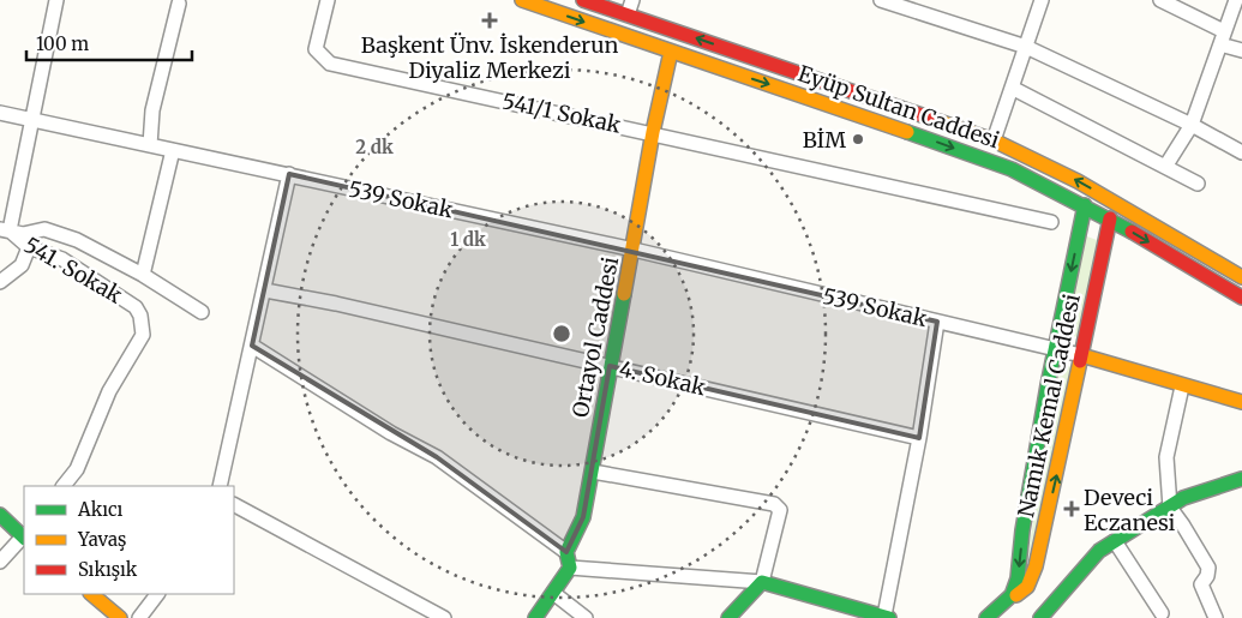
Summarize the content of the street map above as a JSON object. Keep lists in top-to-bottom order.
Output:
{
  "streets": {
    "street": [
      "Eyüp Sultan Caddesi",
      "541/1 Sokak",
      "539 Sokak",
      "541. Sokak",
      "Ortayol Caddesi",
      "4. Sokak",
      "Namık Kemal Caddesi"
    ]
  },
  "crossings": [
    ["Eyüp Sultan Caddesi", "Ortayol Caddesi"],
    ["Eyüp Sultan Caddesi", "Namık Kemal Caddesi"],
    ["541/1 Sokak", "Ortayol Caddesi"],
    ["539 Sokak", "541. Sokak"],
    ["539 Sokak", "Ortayol Caddesi"],
    ["539 Sokak", "Namık Kemal Caddesi"],
    ["Ortayol Caddesi", "4. Sokak"]
  ],
  "places": {
    "health": ["Başkent Ünv. İskenderun Diyaliz Merkezi", "Deveci Eczanesi"],
    "other": ["BİM"]
  },
  "legend": ["Akıcı", "Yavaş", "Sıkışık"],
  "scale_bar": "100 m",
  "rings": ["2 dk", "1 dk"]
}
